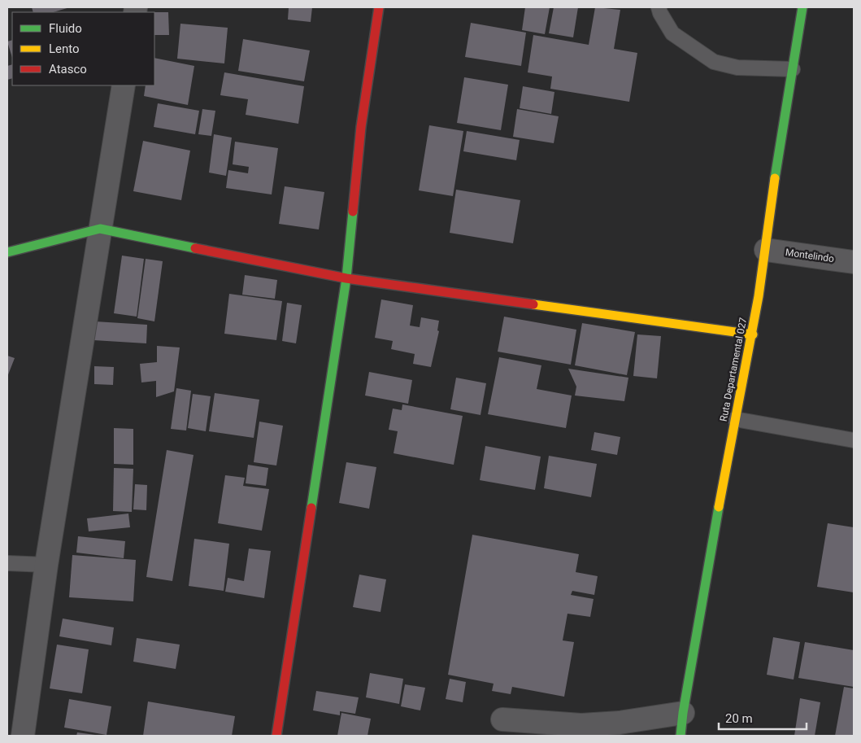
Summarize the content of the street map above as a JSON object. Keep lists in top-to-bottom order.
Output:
{
  "streets": {
    "street": ["Montelindo", "Ruta Departamental 027"]
  },
  "crossings": [
    ["Montelindo", "Ruta Departamental 027"]
  ],
  "legend": ["Fluido", "Lento", "Atasco"],
  "scale_bar": "20 m"
}
